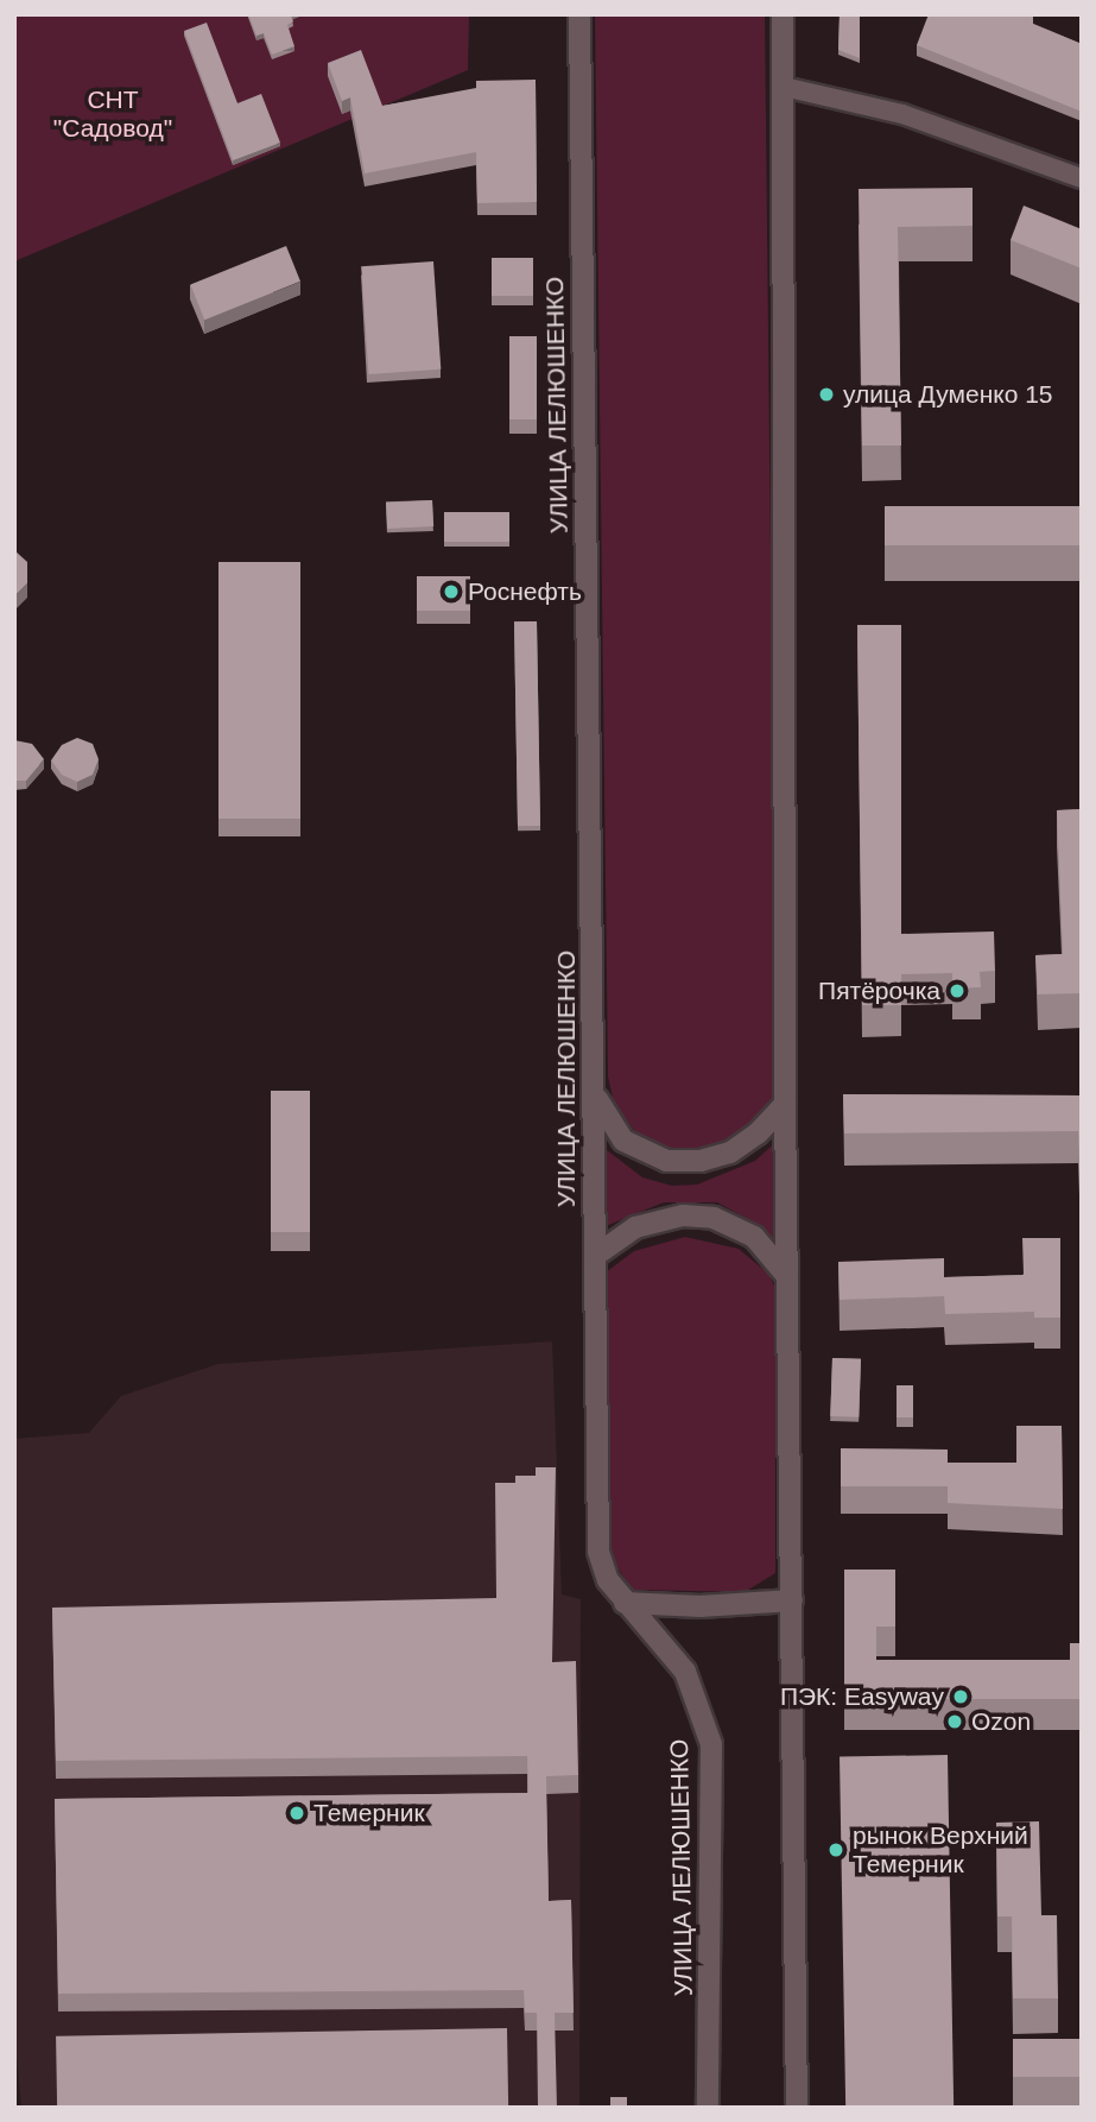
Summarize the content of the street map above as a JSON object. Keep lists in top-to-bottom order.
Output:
{
  "streets": {
    "street": ["УЛИЦА ЛЕЛЮШЕНКО"]
  },
  "parks": ["СНТ \"Садовод\""],
  "places": [
    "улица Думенко 15",
    "Роснефть",
    "Пятёрочка",
    "ПЭК: Easyway",
    "Ozon",
    "Темерник",
    "рынок Верхний Темерник"
  ]
}
